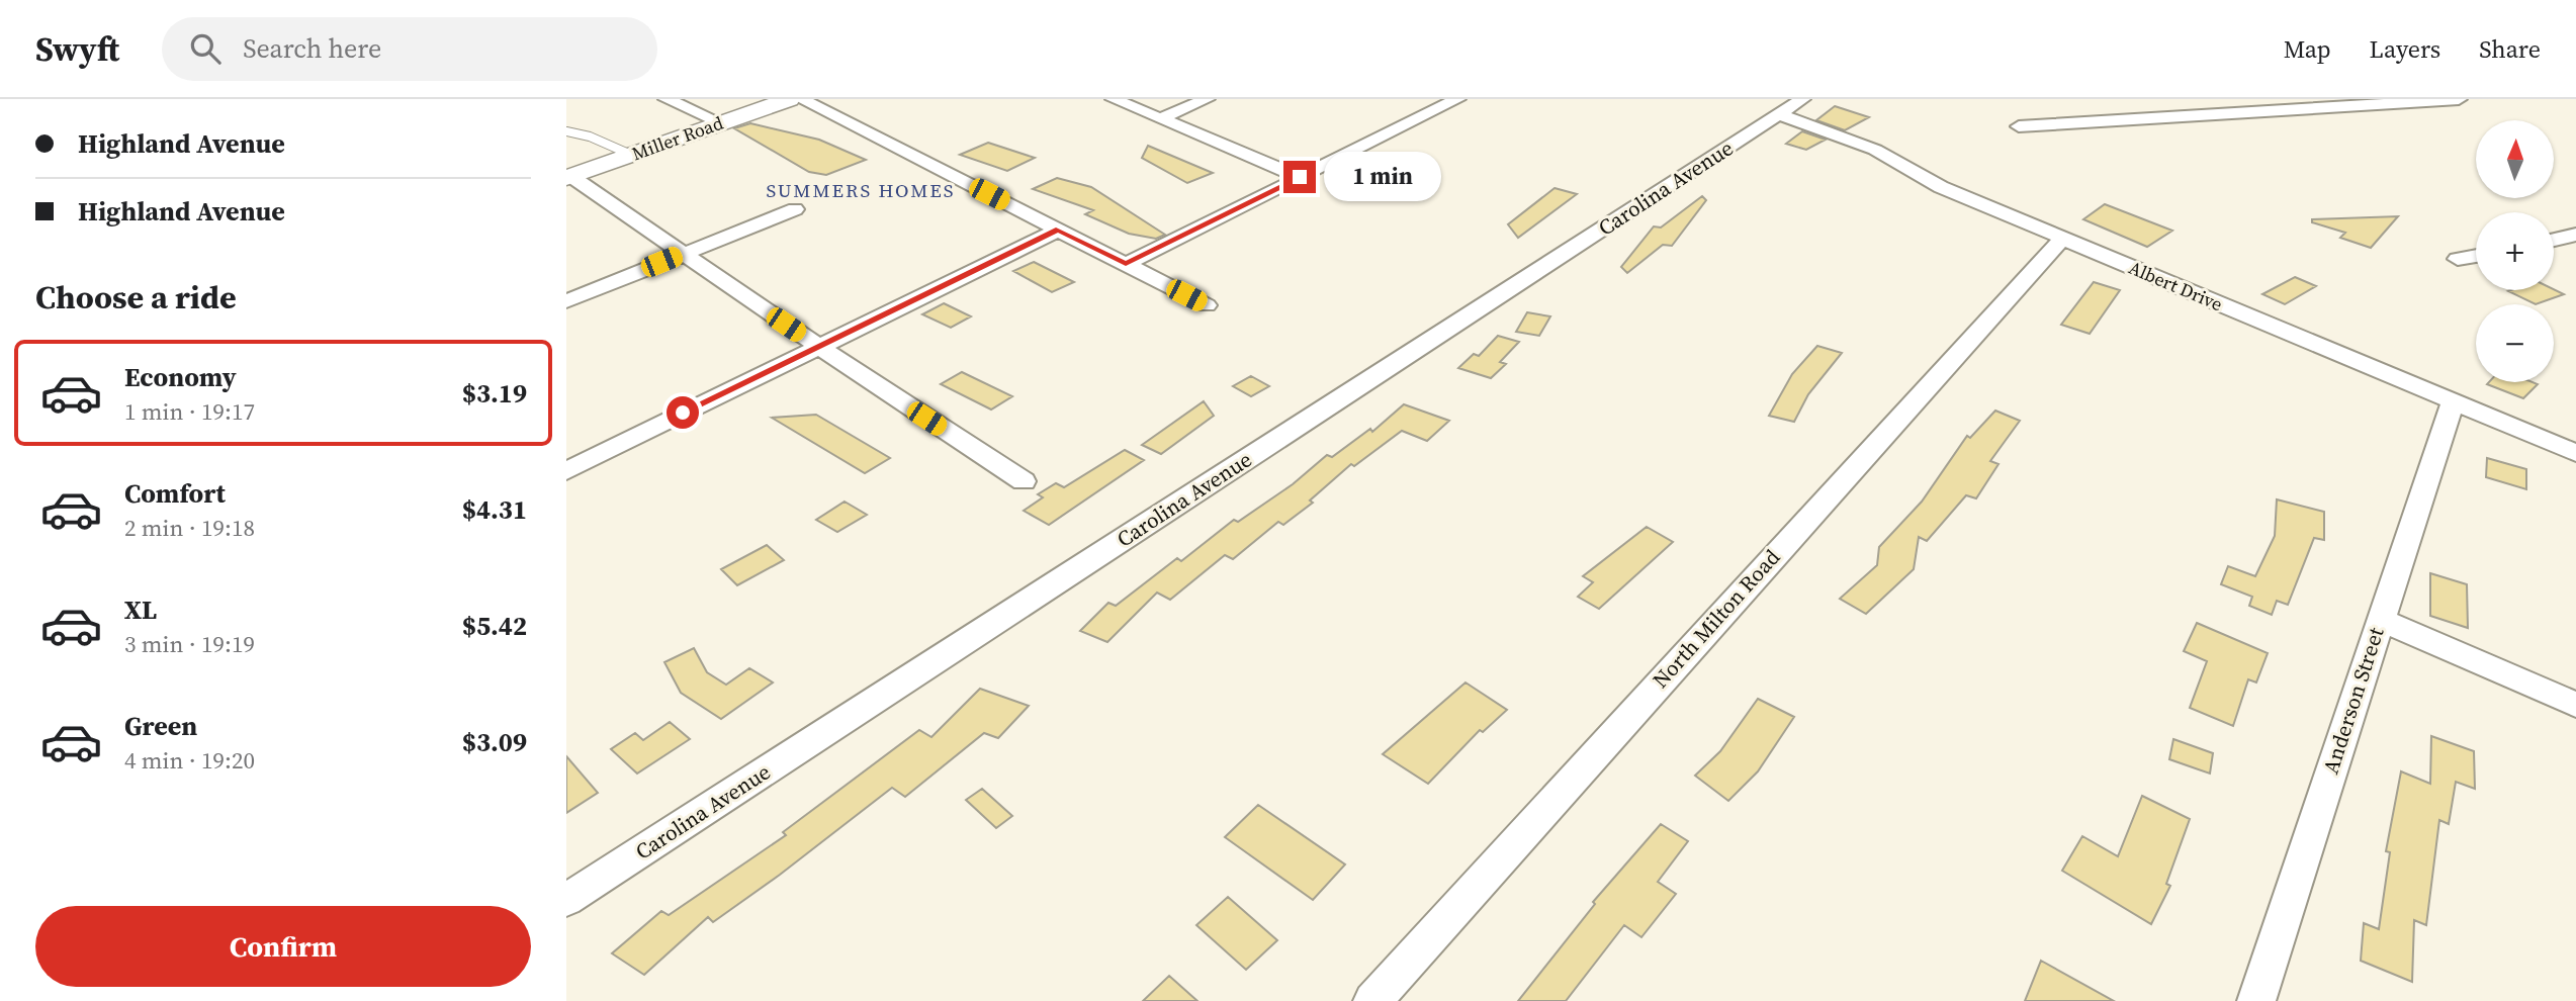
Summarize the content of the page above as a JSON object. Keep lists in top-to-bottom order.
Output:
{
  "streets": {
    "main road": ["Miller Road"],
    "street": [
      "Carolina Avenue",
      "Albert Drive",
      "North Milton Road",
      "Anderson Street"
    ]
  },
  "crossings": [
    ["Carolina Avenue", "Albert Drive"],
    ["Albert Drive", "North Milton Road"],
    ["Albert Drive", "Anderson Street"]
  ],
  "districts": ["SUMMERS HOMES"],
  "north": "top",
  "page": {
    "header": "Swyft",
    "search": "Search here",
    "nav": ["Map", "Layers", "Share"],
    "banner": ["Highland Avenue", "Highland Avenue"],
    "map_buttons": ["+", "−"],
    "bubble": "1 min",
    "heading": "Choose a ride",
    "list": [
      {
        "name": "Economy",
        "note": "1 min · 19:17",
        "value": "$3.19"
      },
      {
        "name": "Comfort",
        "note": "2 min · 19:18",
        "value": "$4.31"
      },
      {
        "name": "XL",
        "note": "3 min · 19:19",
        "value": "$5.42"
      },
      {
        "name": "Green",
        "note": "4 min · 19:20",
        "value": "$3.09"
      }
    ],
    "buttons": "Confirm"
  }
}
